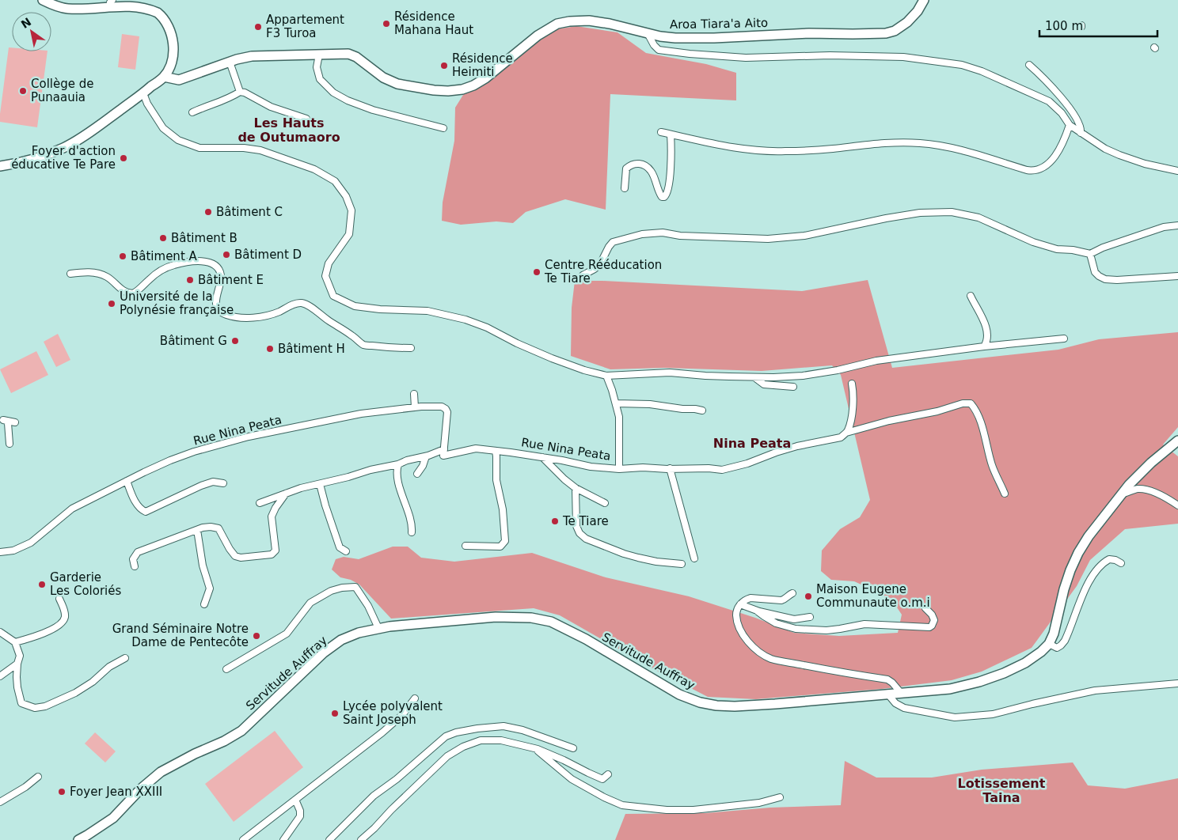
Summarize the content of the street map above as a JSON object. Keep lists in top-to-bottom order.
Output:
{
  "streets": {
    "street": ["Aroa Tiara'a Aito", "Rue Nina Peata", "Servitude Auffray"]
  },
  "districts": ["Les Hauts de Outumaoro", "Nina Peata", "Lotissement Taina"],
  "places": [
    "Résidence Mahana Haut",
    "Appartement F3 Turoa",
    "Résidence Heimiti",
    "Collège de Punaauia",
    "Foyer d'action éducative Te Pare",
    "Bâtiment C",
    "Bâtiment B",
    "Bâtiment D",
    "Bâtiment A",
    "Centre Rééducation Te Tiare",
    "Bâtiment E",
    "Université de la Polynésie française",
    "Bâtiment G",
    "Bâtiment H",
    "Te Tiare",
    "Garderie Les Coloriés",
    "Maison Eugene Communaute o.m.i",
    "Grand Séminaire Notre Dame de Pentecôte",
    "Lycée polyvalent Saint Joseph",
    "Foyer Jean XXIII"
  ],
  "scale_bar": "100 m",
  "north": "top left"
}
